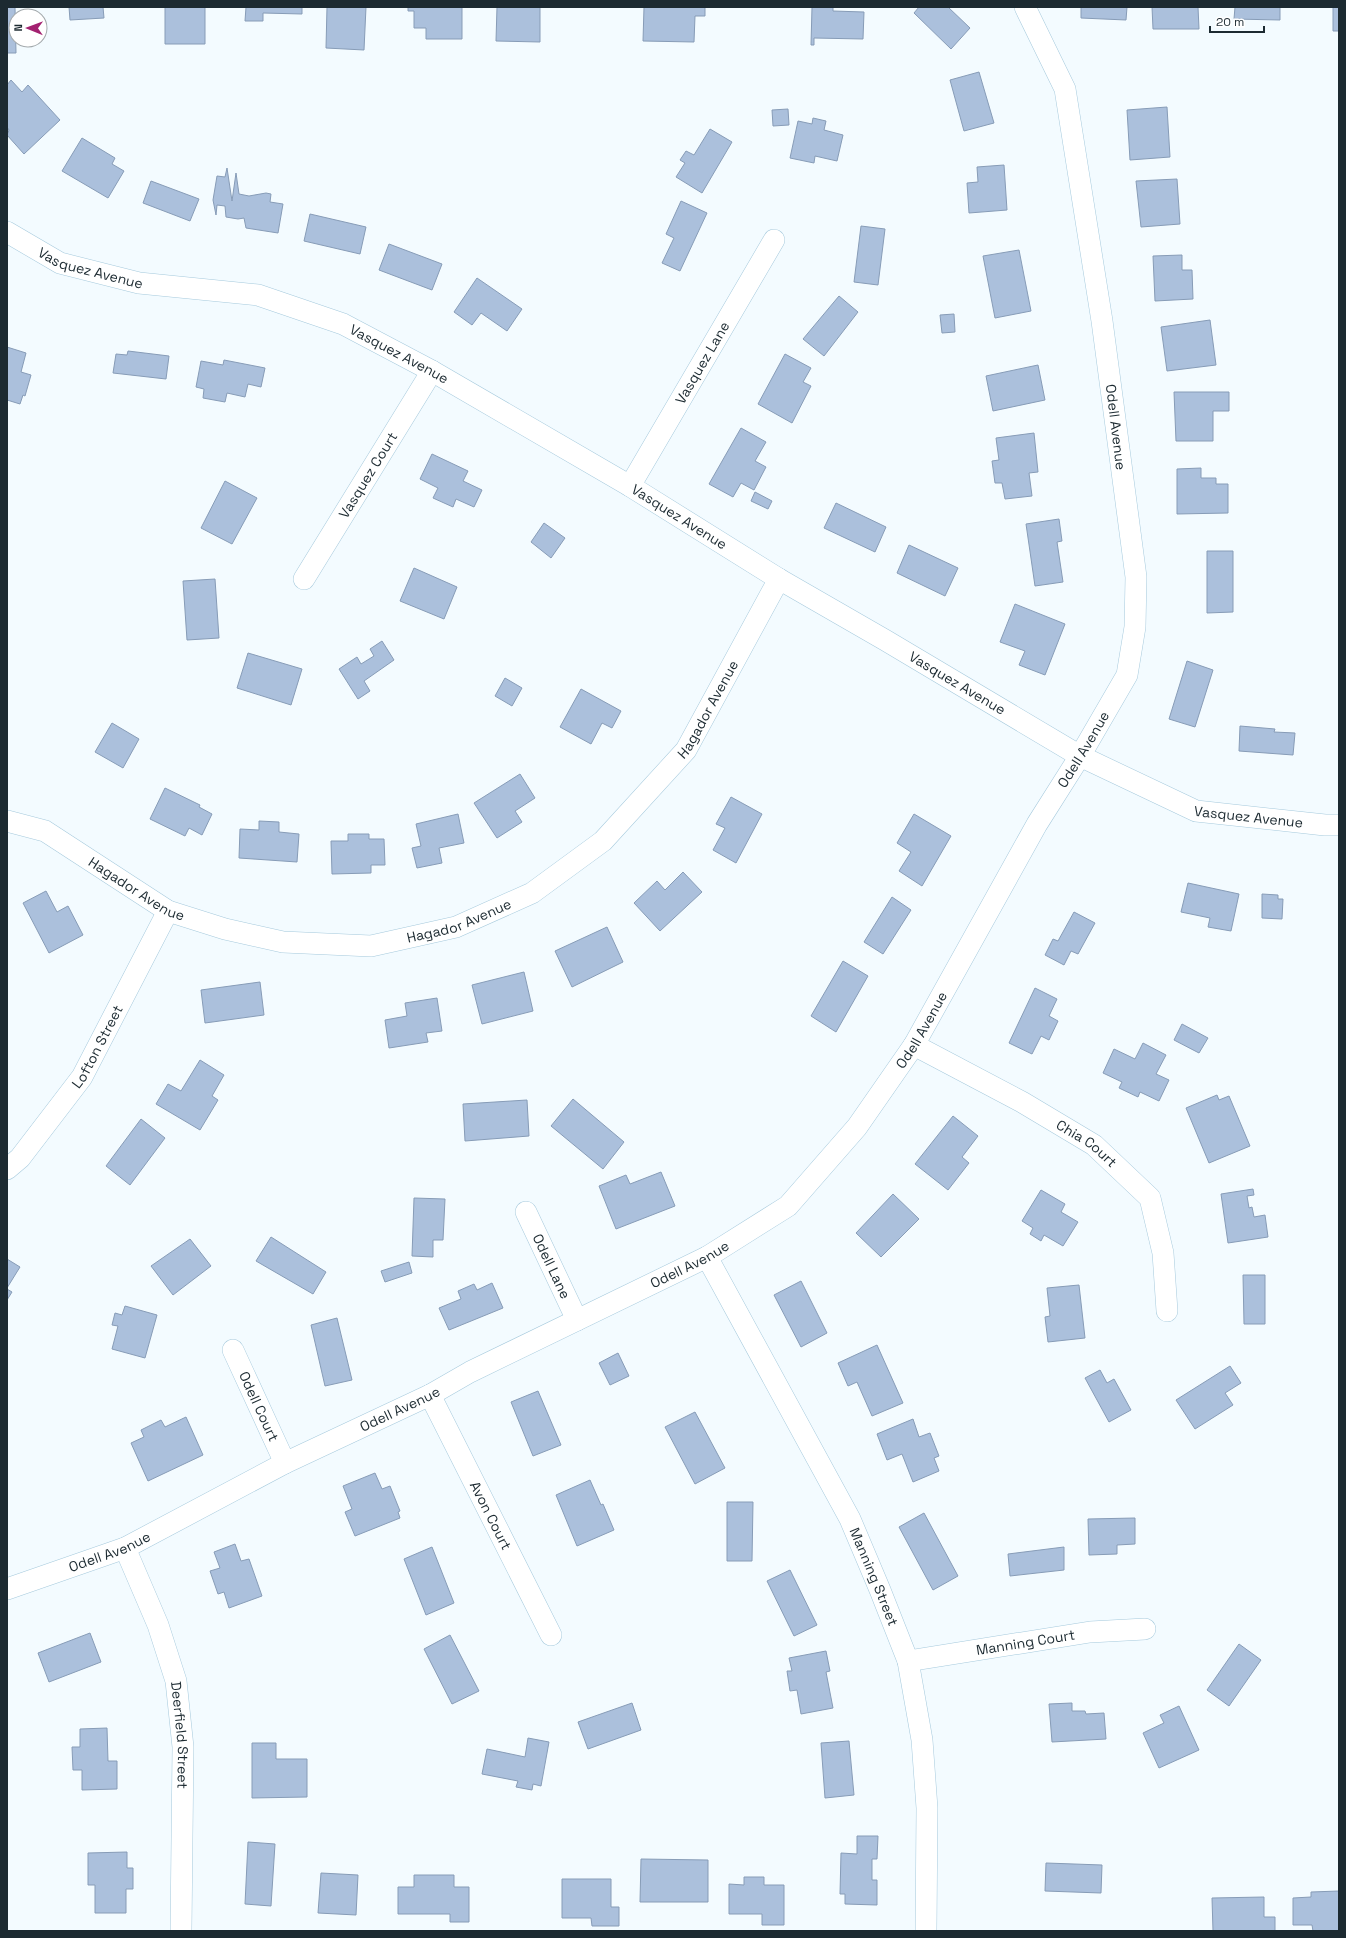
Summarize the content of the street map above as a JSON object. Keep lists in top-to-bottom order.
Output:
{
  "streets": {
    "street": [
      "Vasquez Avenue",
      "Vasquez Lane",
      "Odell Avenue",
      "Vasquez Court",
      "Hagador Avenue",
      "Lofton Street",
      "Chia Court",
      "Odell Lane",
      "Odell Court",
      "Avon Court",
      "Manning Street",
      "Manning Court",
      "Deerfield Street"
    ]
  },
  "crossings": [
    ["Vasquez Avenue", "Vasquez Lane"],
    ["Vasquez Avenue", "Odell Avenue"],
    ["Vasquez Avenue", "Vasquez Court"],
    ["Vasquez Avenue", "Hagador Avenue"],
    ["Odell Avenue", "Chia Court"],
    ["Odell Avenue", "Odell Lane"],
    ["Odell Avenue", "Odell Court"],
    ["Odell Avenue", "Avon Court"],
    ["Odell Avenue", "Manning Street"],
    ["Odell Avenue", "Deerfield Street"],
    ["Hagador Avenue", "Lofton Street"],
    ["Manning Street", "Manning Court"]
  ],
  "scale_bar": "20 m",
  "north": "left"
}
